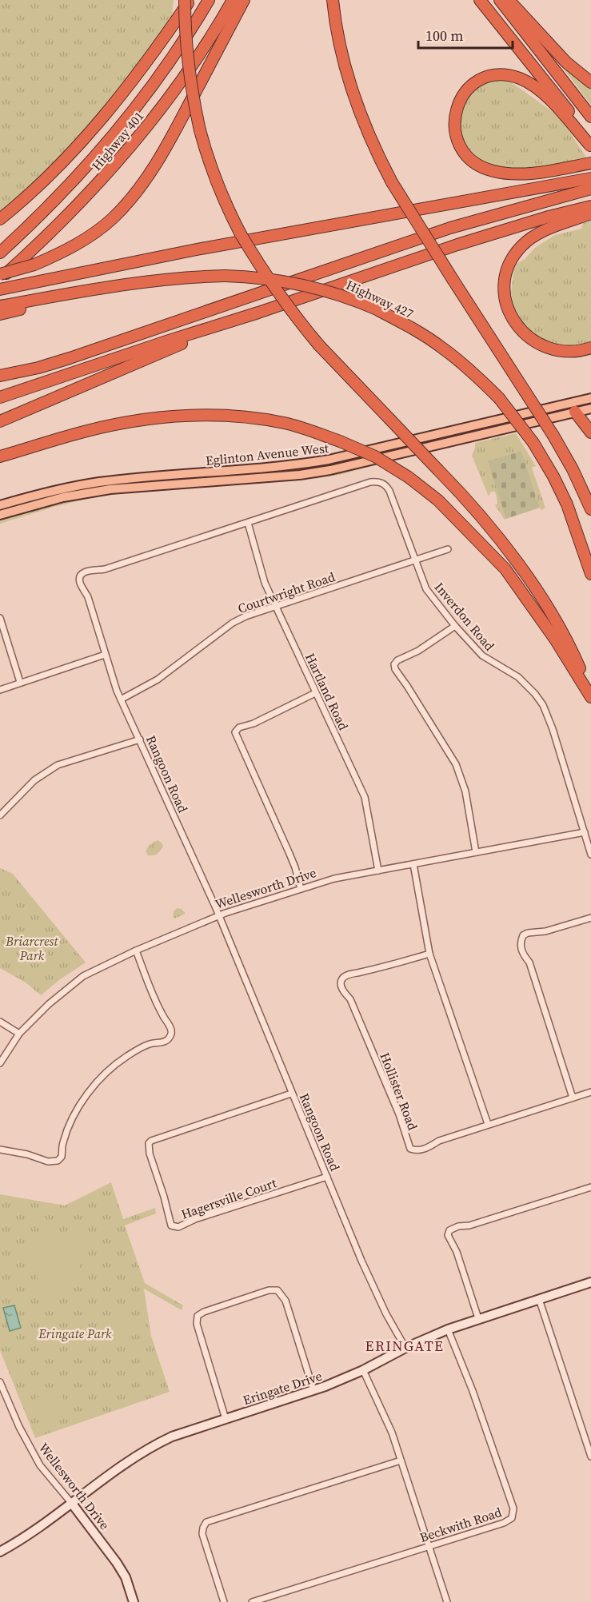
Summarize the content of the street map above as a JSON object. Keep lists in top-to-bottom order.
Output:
{
  "streets": {
    "highway": ["Highway 401", "Highway 427"],
    "main road": ["Eglinton Avenue West"],
    "street": [
      "Courtwright Road",
      "Inverdon Road",
      "Hartland Road",
      "Rangoon Road",
      "Wellesworth Drive",
      "Hollister Road",
      "Hagersville Court",
      "Eringate Drive",
      "Beckwith Road"
    ]
  },
  "crossings": [
    ["Courtwright Road", "Inverdon Road"],
    ["Courtwright Road", "Hartland Road"],
    ["Courtwright Road", "Rangoon Road"],
    ["Inverdon Road", "Rangoon Road"],
    ["Inverdon Road", "Wellesworth Drive"],
    ["Hartland Road", "Rangoon Road"],
    ["Hartland Road", "Wellesworth Drive"],
    ["Rangoon Road", "Wellesworth Drive"],
    ["Rangoon Road", "Hagersville Court"],
    ["Rangoon Road", "Eringate Drive"],
    ["Wellesworth Drive", "Eringate Drive"],
    ["Eringate Drive", "Beckwith Road"]
  ],
  "districts": ["ERINGATE"],
  "parks": ["Briarcrest Park", "Eringate Park"],
  "scale_bar": "100 m"
}
